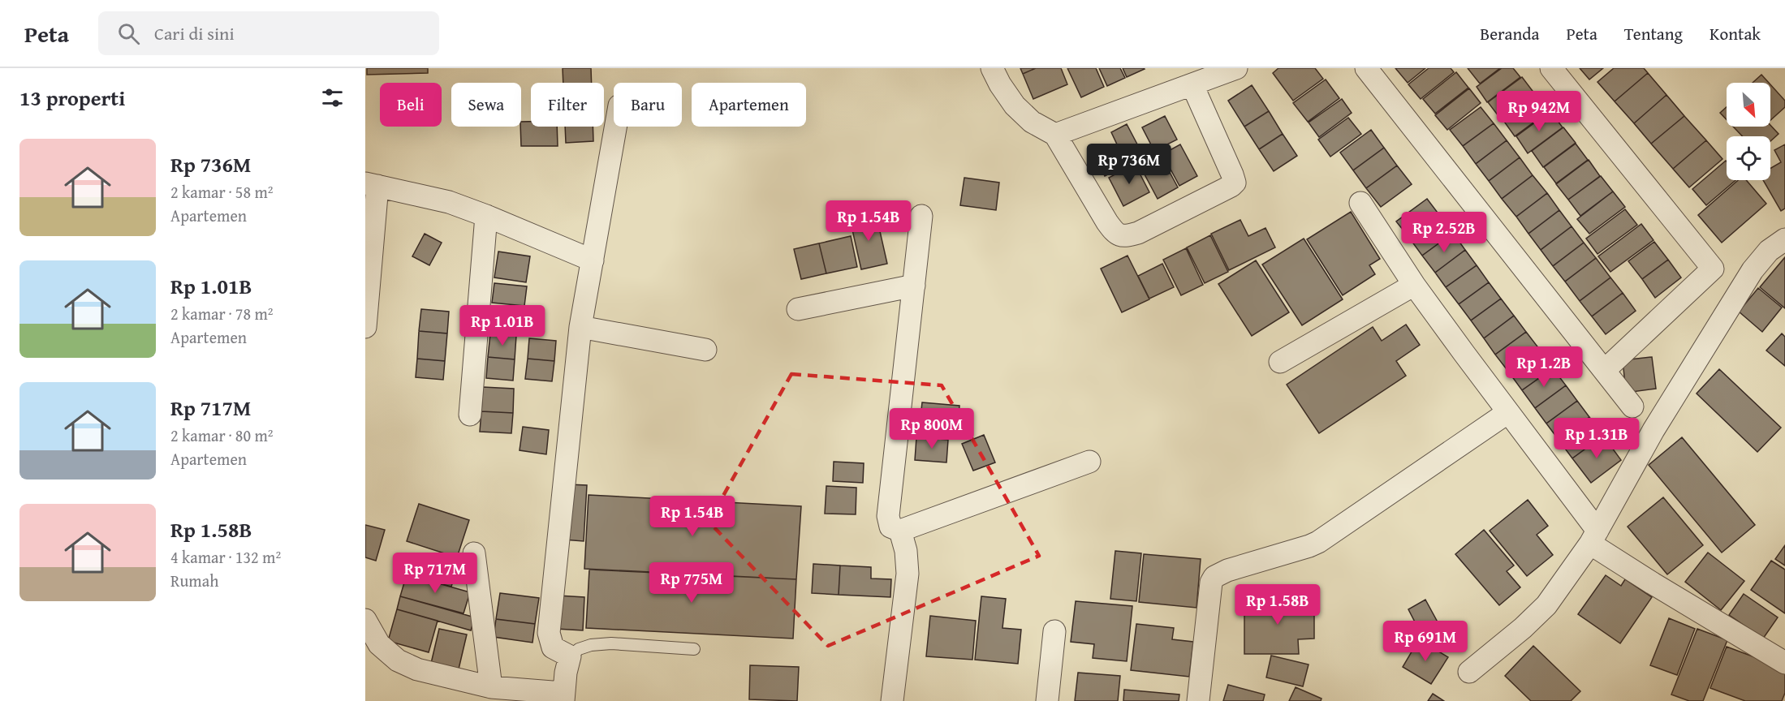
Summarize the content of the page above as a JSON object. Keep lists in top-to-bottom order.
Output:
{
  "north": "bottom right",
  "page": {
    "header": "Peta",
    "search": "Cari di sini",
    "nav": [
      "Beranda",
      "Peta",
      "Tentang",
      "Kontak"
    ],
    "heading": "13 properti",
    "chip": [
      "Beli",
      "Sewa",
      "Filter",
      "Baru",
      "Apartemen"
    ],
    "price": [
      "Rp 942M",
      "Rp 736M",
      "Rp 1.54B",
      "Rp 2.52B",
      "Rp 1.01B",
      "Rp 1.2B",
      "Rp 800M",
      "Rp 1.31B",
      "Rp 1.54B",
      "Rp 717M",
      "Rp 775M",
      "Rp 1.58B",
      "Rp 691M"
    ],
    "list": [
      {
        "name": "Rp 736M",
        "note": "2 kamar · 58 m² · Apartemen"
      },
      {
        "name": "Rp 1.01B",
        "note": "2 kamar · 78 m² · Apartemen"
      },
      {
        "name": "Rp 717M",
        "note": "2 kamar · 80 m² · Apartemen"
      },
      {
        "name": "Rp 1.58B",
        "note": "4 kamar · 132 m² · Rumah"
      }
    ]
  }
}
